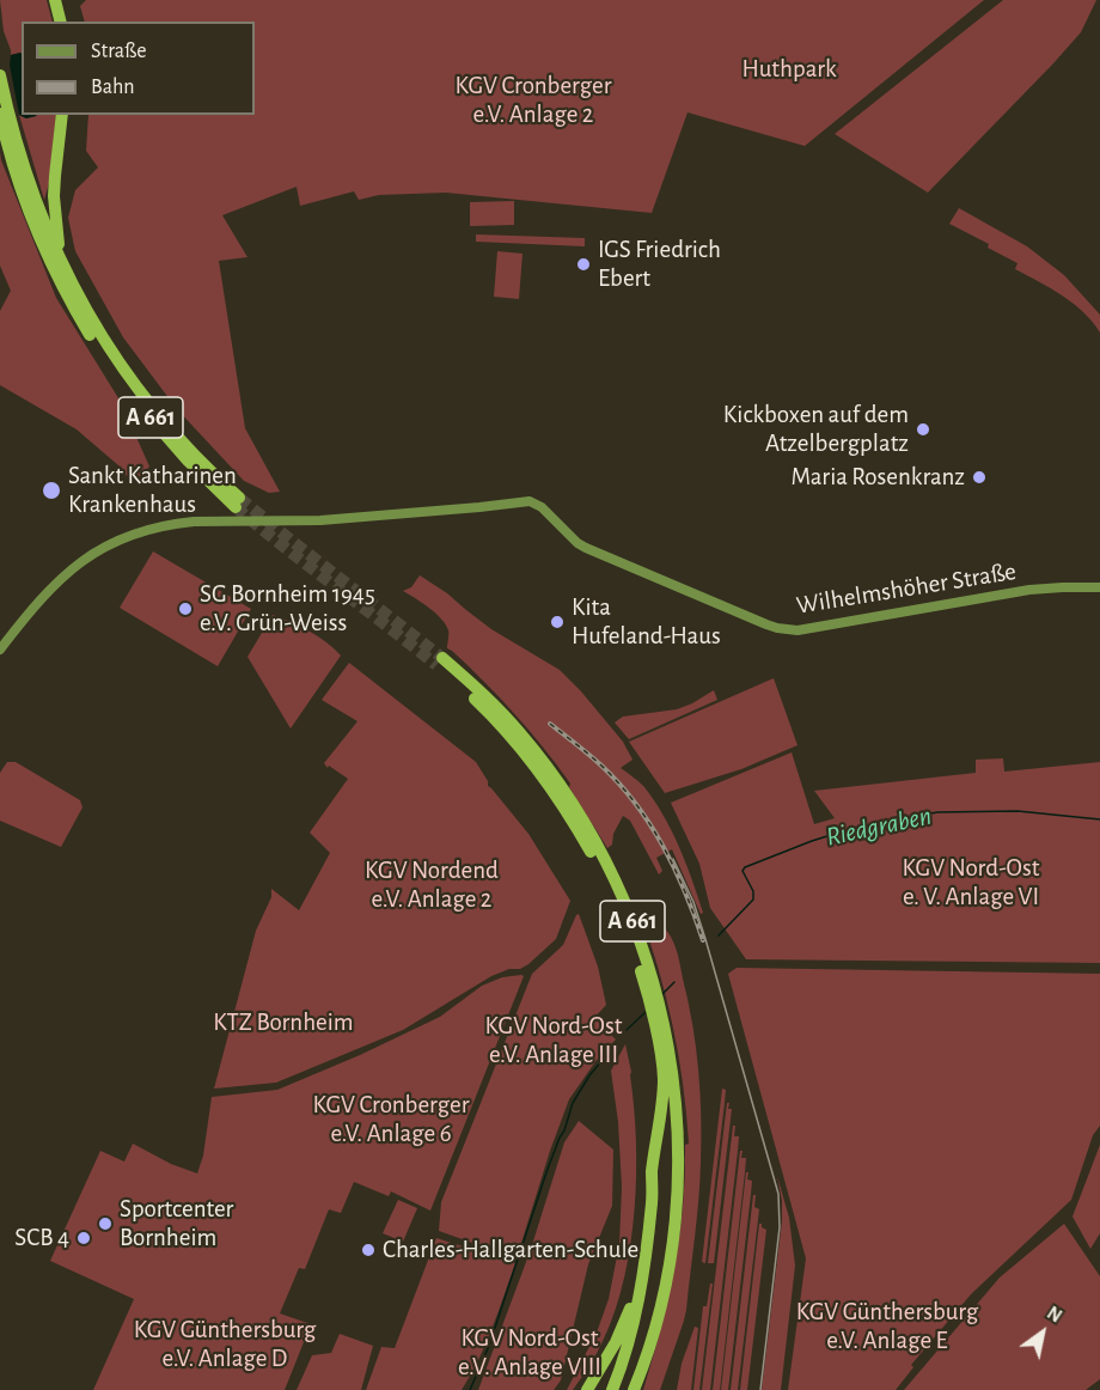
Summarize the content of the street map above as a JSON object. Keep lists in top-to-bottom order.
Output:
{
  "streets": {
    "highway": ["A 661"],
    "main road": ["Wilhelmshöher Straße"]
  },
  "water": ["Riedgraben"],
  "parks": [
    "Huthpark",
    "KGV Cronberger e.V. Anlage 2",
    "KGV Nord-Ost e. V. Anlage VI",
    "KGV Nordend e.V. Anlage 2",
    "KTZ Bornheim",
    "KGV Nord-Ost e.V. Anlage III",
    "KGV Cronberger e.V. Anlage 6",
    "KGV Günthersburg e.V. Anlage E",
    "KGV Günthersburg e.V. Anlage D",
    "KGV Nord-Ost e.V. Anlage VIII"
  ],
  "places": [
    "IGS Friedrich Ebert",
    "Kickboxen auf dem Atzelbergplatz",
    "Maria Rosenkranz",
    "Sankt Katharinen Krankenhaus",
    "SG Bornheim 1945 e.V. Grün-Weiss",
    "Kita Hufeland-Haus",
    "Sportcenter Bornheim",
    "SCB 4",
    "Charles-Hallgarten-Schule"
  ],
  "legend": ["Straße", "Bahn"],
  "north": "top right"
}
